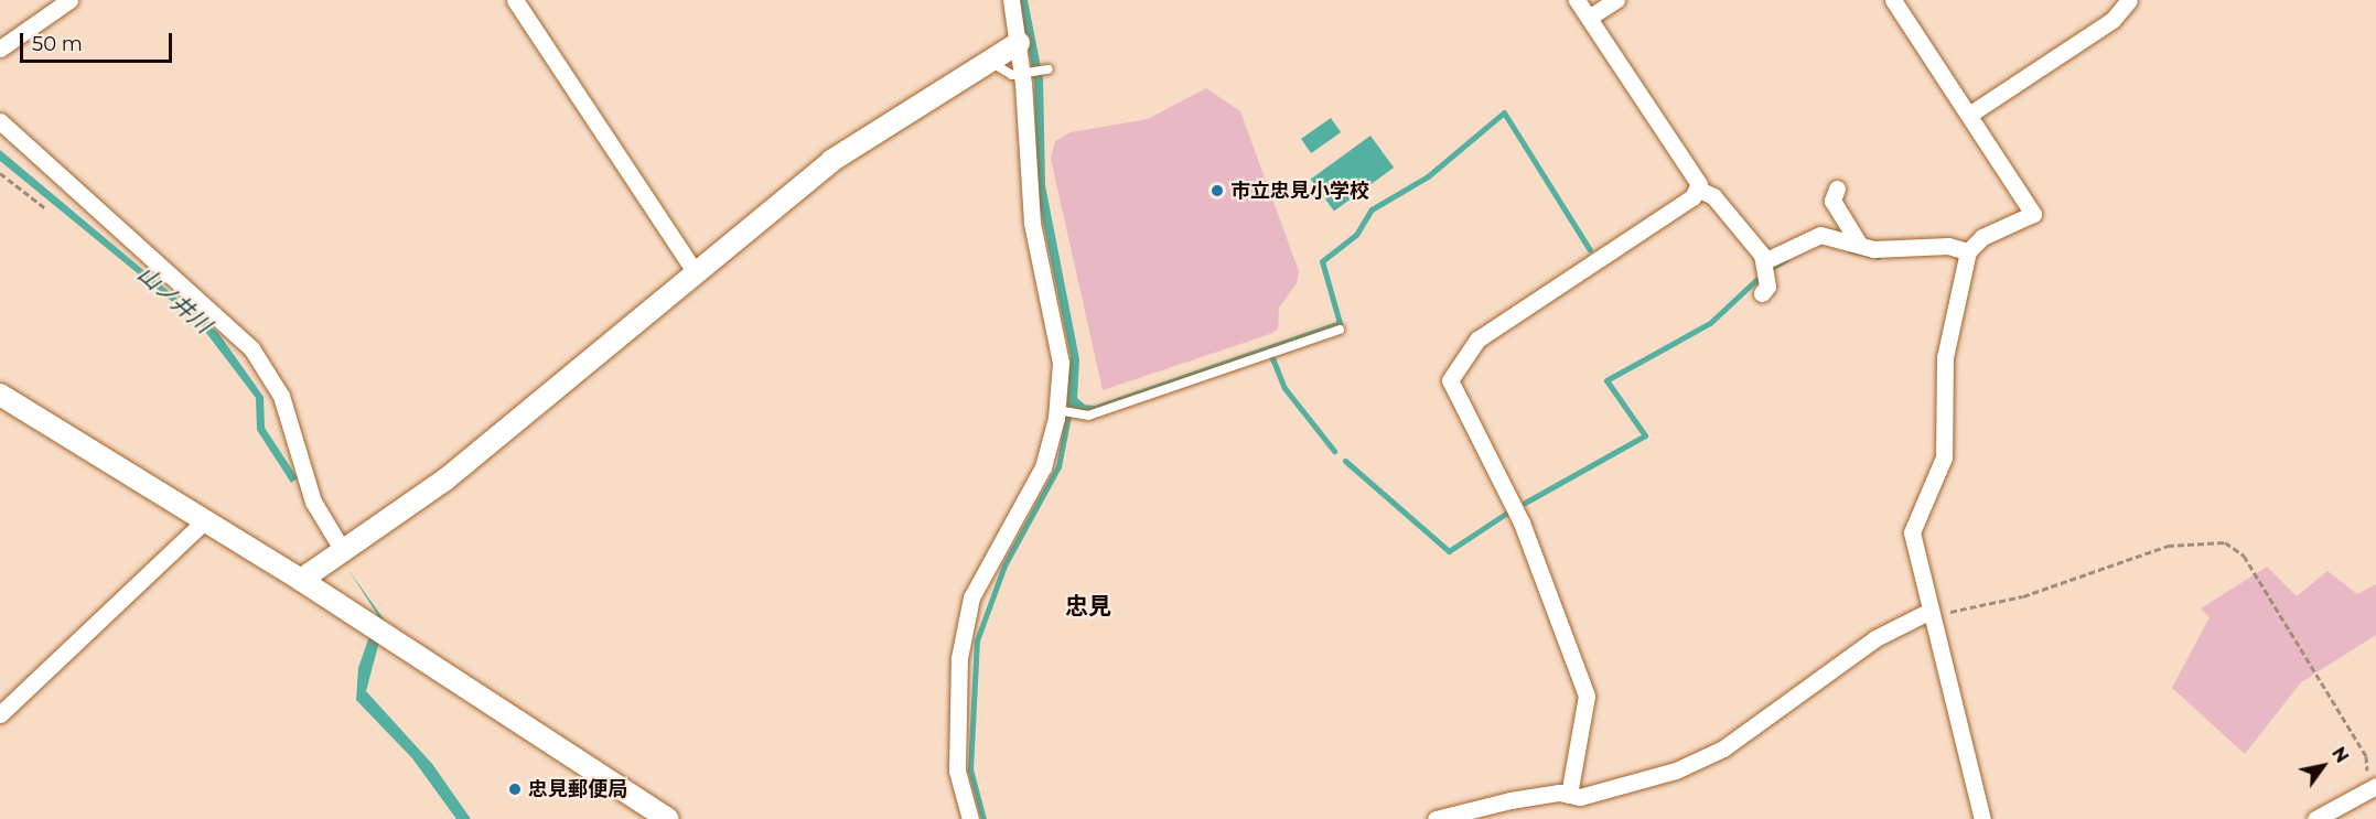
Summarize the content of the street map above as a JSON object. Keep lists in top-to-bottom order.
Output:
{
  "districts": ["忠見"],
  "water": ["山ノ井川"],
  "places": ["市立忠見小学校", "忠見郵便局"],
  "scale_bar": "50 m",
  "north": "top right"
}
